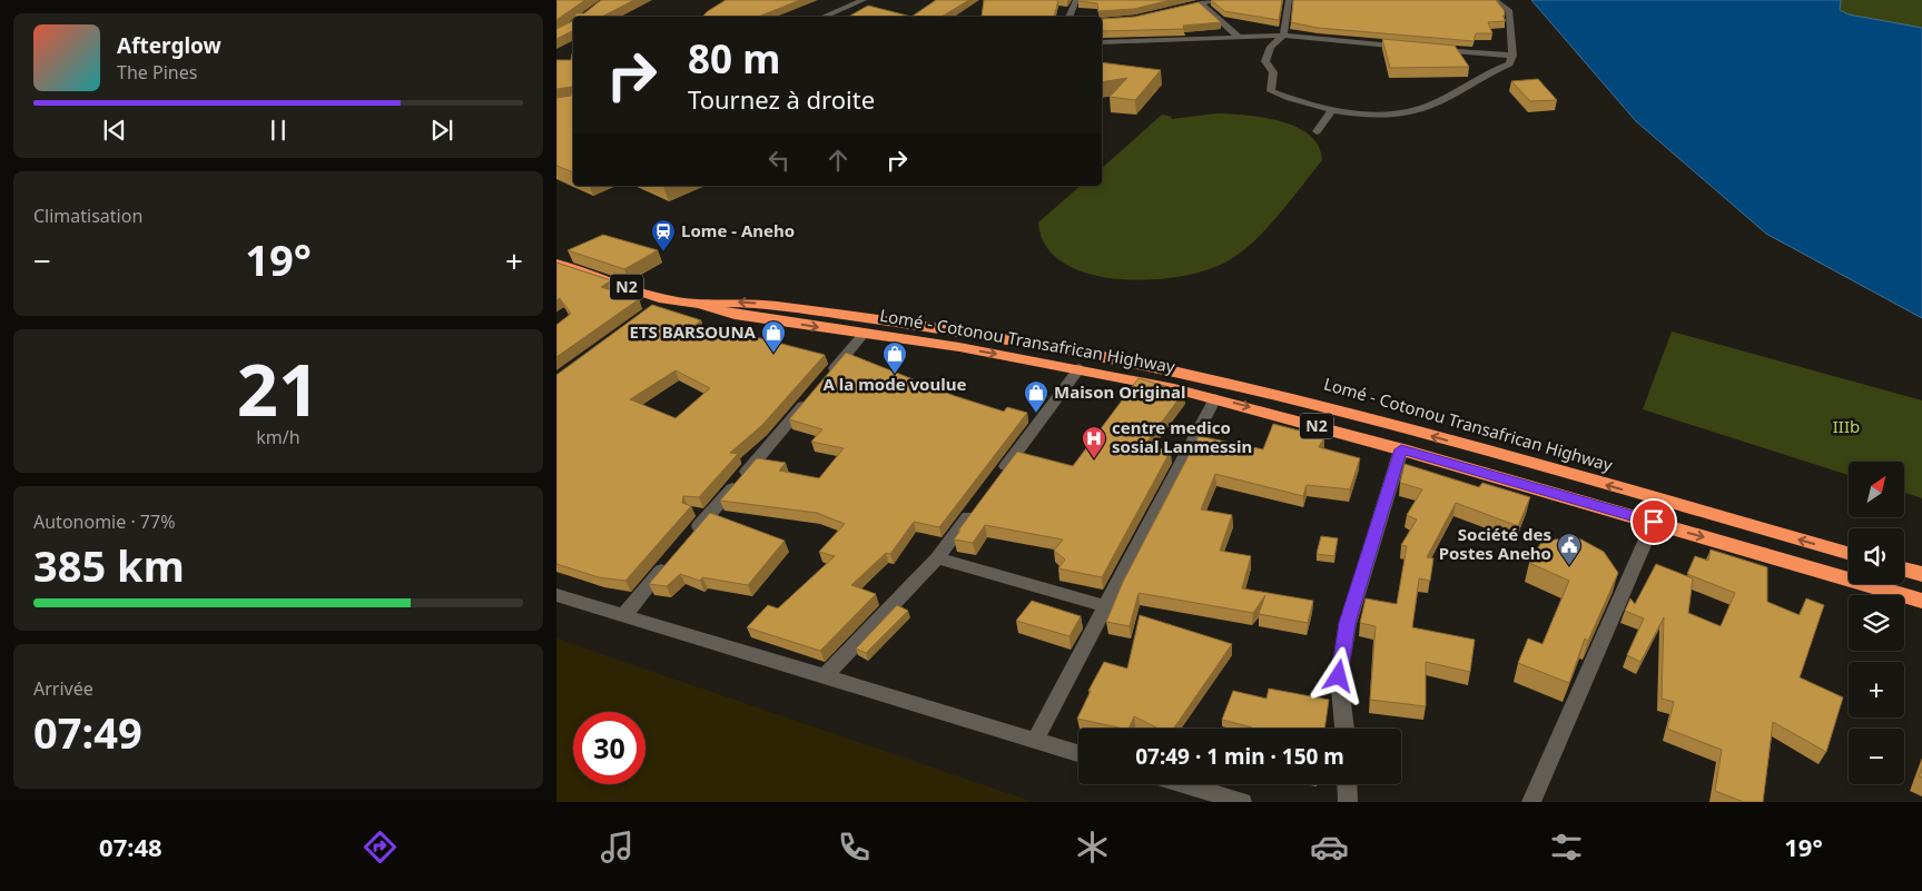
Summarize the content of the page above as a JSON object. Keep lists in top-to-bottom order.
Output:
{
  "streets": {
    "highway": ["N2", "Lomé - Cotonou Transafrican Highway"]
  },
  "parks": ["IIIb"],
  "places": {
    "station": ["Lome - Aneho"],
    "shop": ["ETS BARSOUNA", "A la mode voulue", "Maison Original"],
    "hospital": ["centre medico sosial Lanmessin"],
    "public building": ["Société des Postes Aneho"]
  },
  "north": "top right",
  "page": {
    "turn": ["80 m", "Tournez à droite"],
    "song": ["Afterglow", "The Pines"],
    "tile": [
      "Climatisation",
      ["21", "km/h"],
      ["Autonomie · 77%", "385 km"],
      ["Arrivée", "07:49"]
    ],
    "heat": ["−", "19°", "+"],
    "map_buttons": ["+", "−"],
    "limit": "30",
    "trip": "07:49 · 1 min · 150 m",
    "tabs": ["07:48", "19°"]
  }
}
